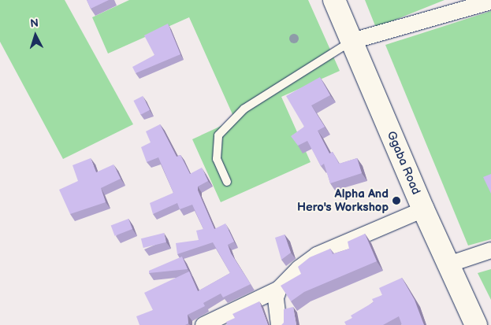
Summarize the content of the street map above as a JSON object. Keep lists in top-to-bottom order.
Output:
{
  "streets": {
    "main road": ["Ggaba Road"]
  },
  "places": ["Alpha And Hero's Workshop"],
  "north": "top"
}
